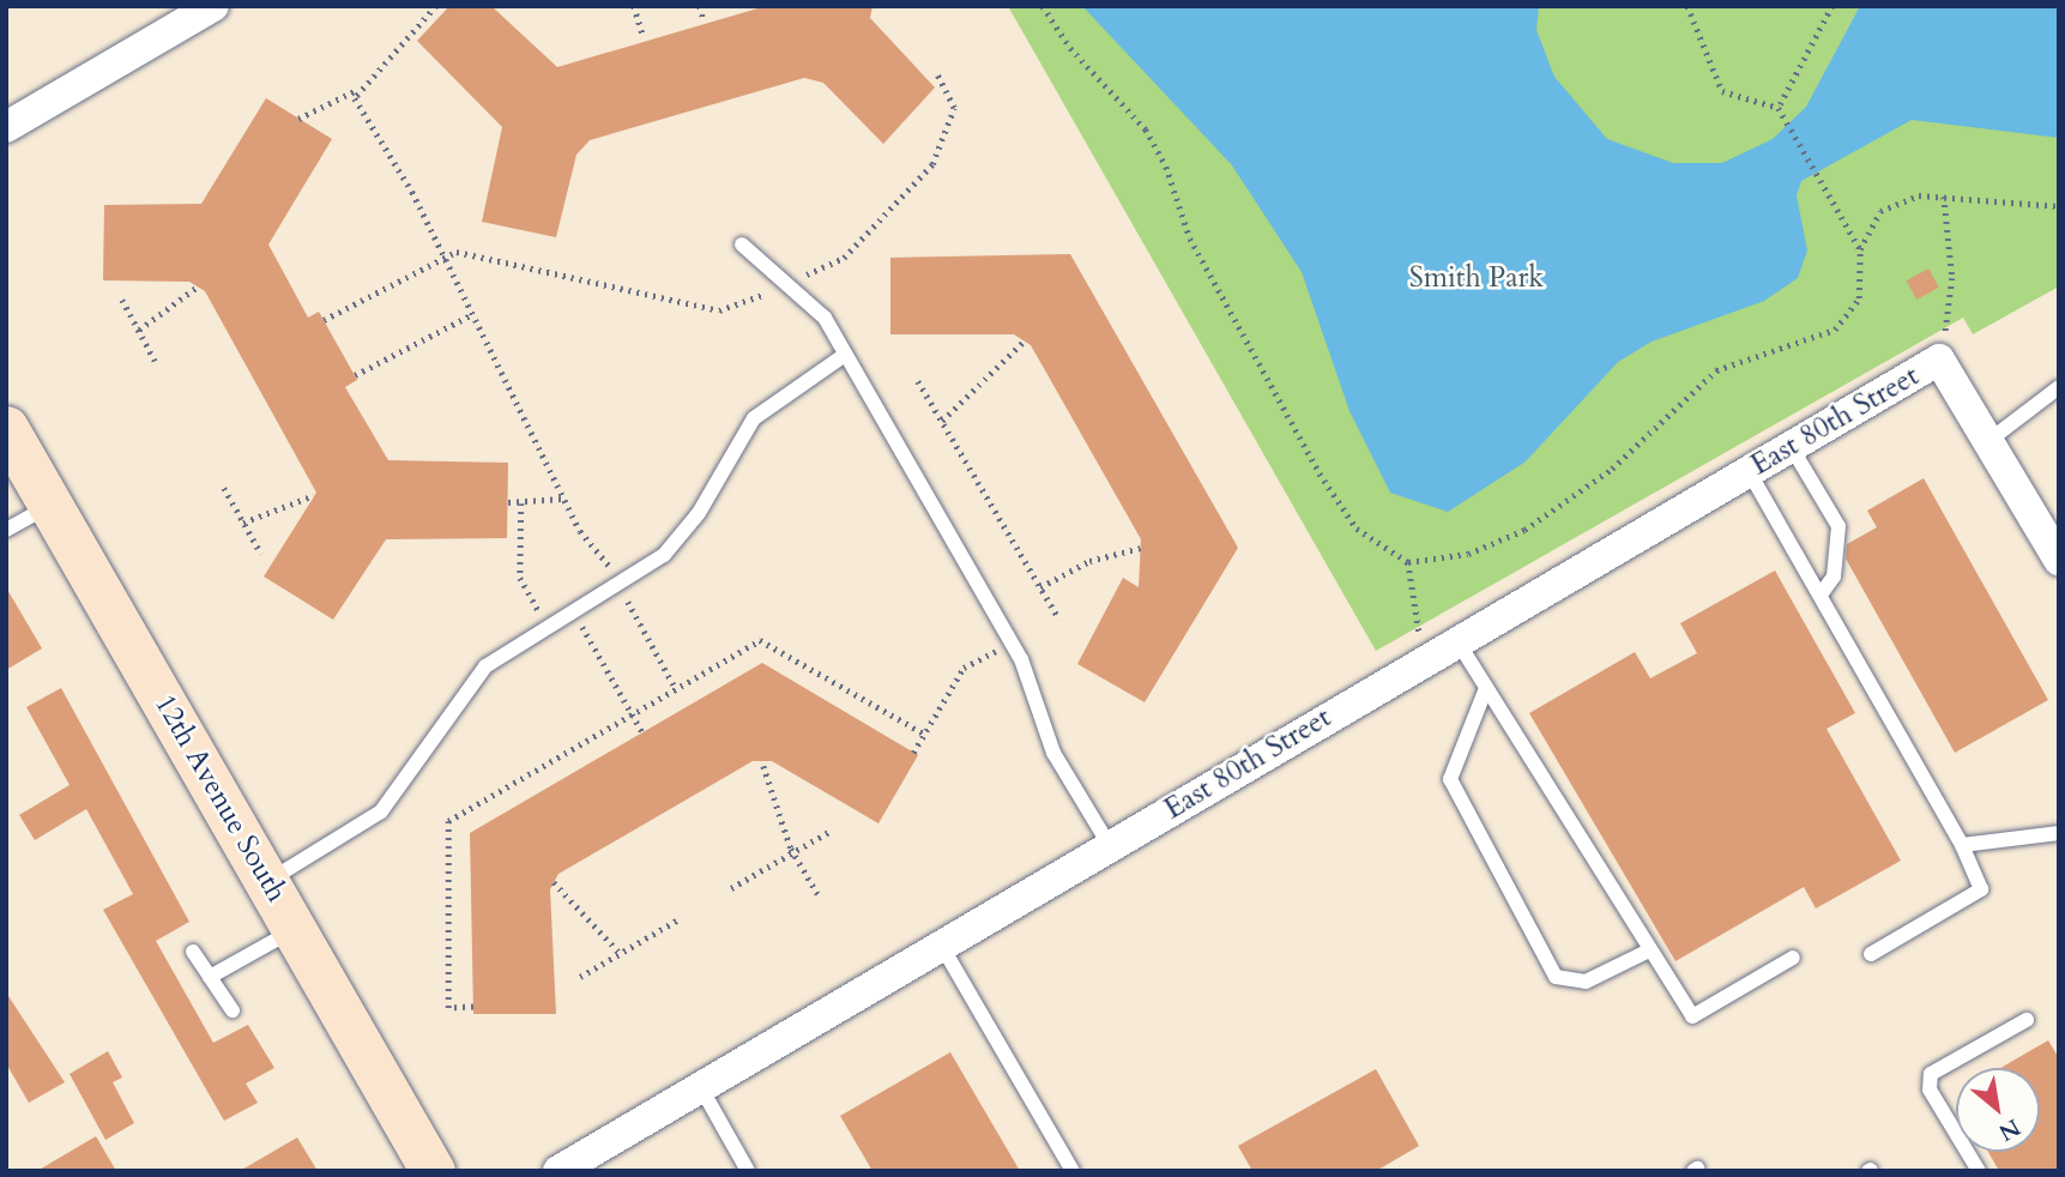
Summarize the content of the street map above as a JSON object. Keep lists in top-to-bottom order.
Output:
{
  "streets": {
    "street": ["East 80th Street", "12th Avenue South"]
  },
  "parks": ["Smith Park"],
  "north": "bottom right"
}
